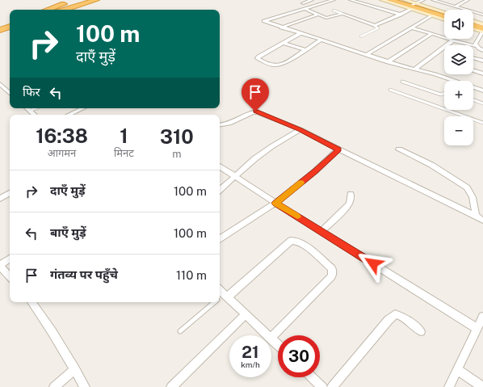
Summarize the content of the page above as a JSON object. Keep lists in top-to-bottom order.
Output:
{
  "page": {
    "map_buttons": ["+", "−"],
    "turn": ["100 m", "दाएँ मुड़ें"],
    "then": "फिर",
    "eta": [
      "16:38",
      "आगमन",
      "1",
      "मिनट",
      "310",
      "m"
    ],
    "list": [
      {
        "name": "दाएँ मुड़ें",
        "value": "100 m"
      },
      {
        "name": "बाएँ मुड़ें",
        "value": "100 m"
      },
      {
        "name": "गंतव्य पर पहुँचे",
        "value": "110 m"
      }
    ],
    "speed": "21 km/h",
    "limit": "30"
  }
}
